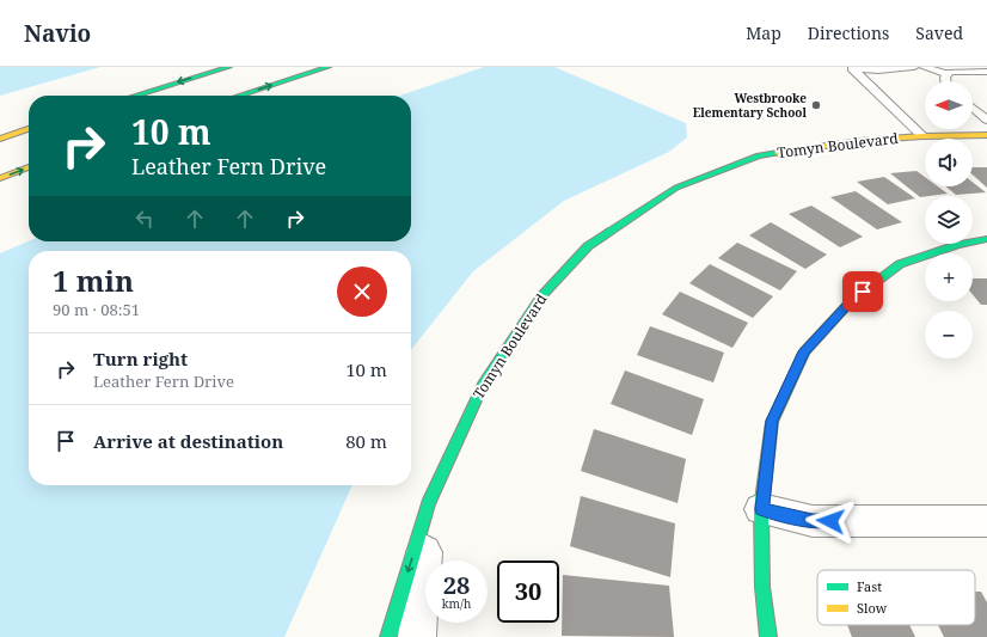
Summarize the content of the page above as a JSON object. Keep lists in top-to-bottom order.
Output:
{
  "streets": {
    "main road": ["Tomyn Boulevard"]
  },
  "places": ["Westbrooke Elementary School"],
  "legend": ["Fast", "Slow"],
  "north": "left",
  "page": {
    "header": "Navio",
    "nav": ["Map", "Directions", "Saved"],
    "map_buttons": ["+", "−"],
    "turn": ["10 m", "Leather Fern Drive"],
    "heading": ["1 min", "90 m · 08:51"],
    "list": [
      {
        "name": "Turn right",
        "note": "Leather Fern Drive",
        "value": "10 m"
      },
      {
        "name": "Arrive at destination",
        "value": "80 m"
      }
    ],
    "speed": "28 km/h",
    "limit": "30"
  }
}
